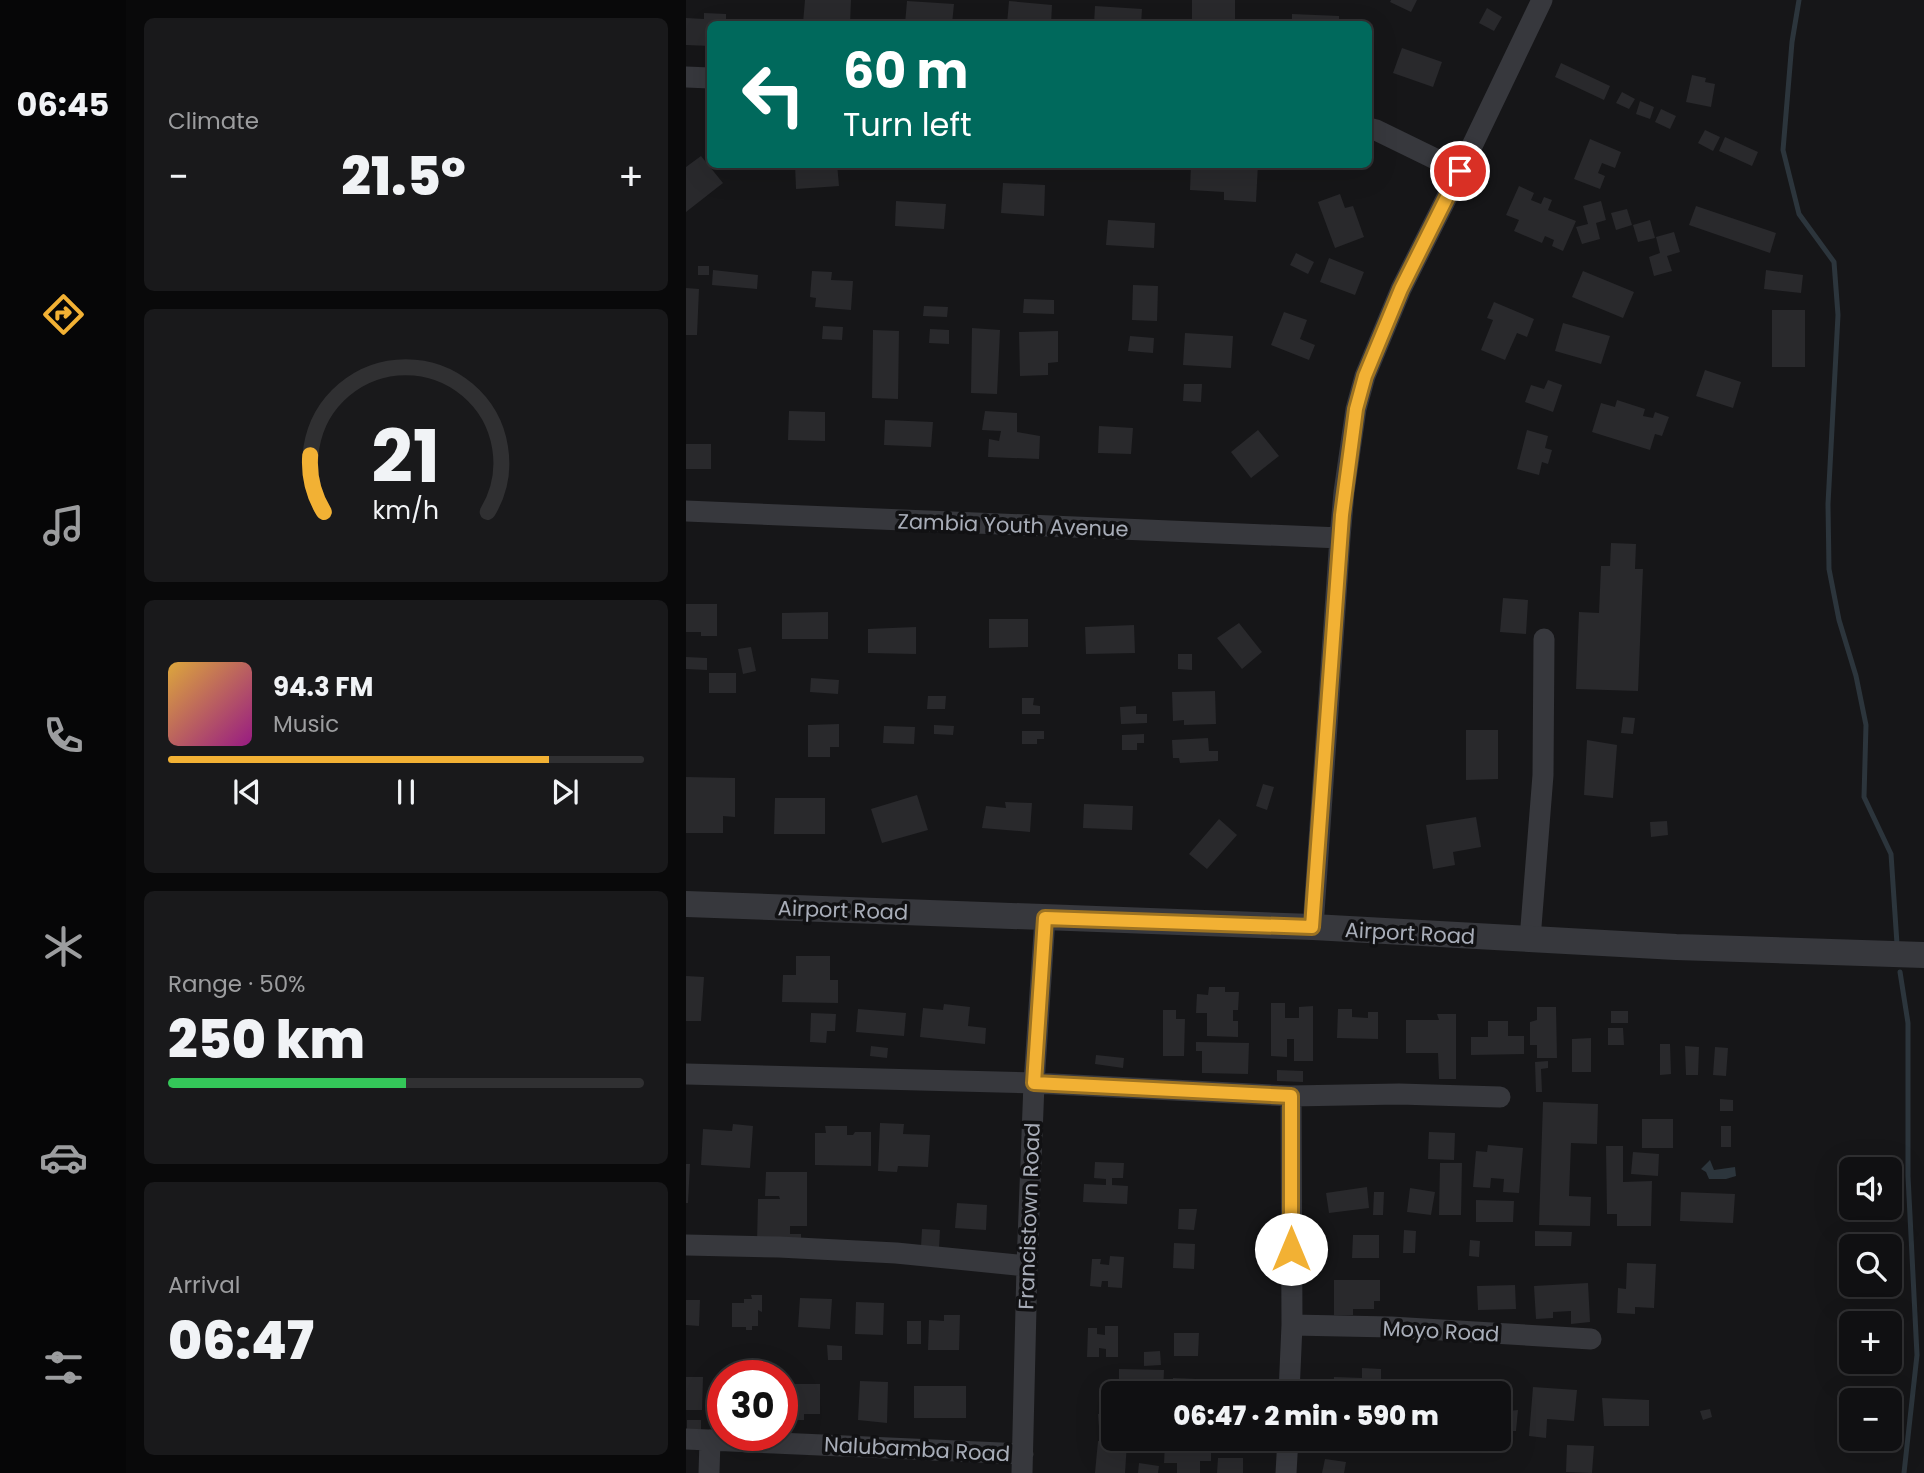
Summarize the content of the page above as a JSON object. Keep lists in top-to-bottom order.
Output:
{
  "streets": {
    "street": [
      "Zambia Youth Avenue",
      "Airport Road",
      "Francistown Road",
      "Moyo Road",
      "Nalubamba Road"
    ]
  },
  "crossings": [
    ["Airport Road", "Francistown Road"],
    ["Francistown Road", "Nalubamba Road"]
  ],
  "page": {
    "tabs": "06:45",
    "tile": [
      "Climate",
      ["Range · 50%", "250 km"],
      ["Arrival", "06:47"]
    ],
    "turn": ["60 m", "Turn left"],
    "heat": ["−", "21.5°", "+"],
    "song": ["94.3 FM", "Music"],
    "map_buttons": ["+", "−"],
    "limit": "30",
    "trip": "06:47 · 2 min · 590 m",
    "gauge": ["21", "km/h"]
  }
}
